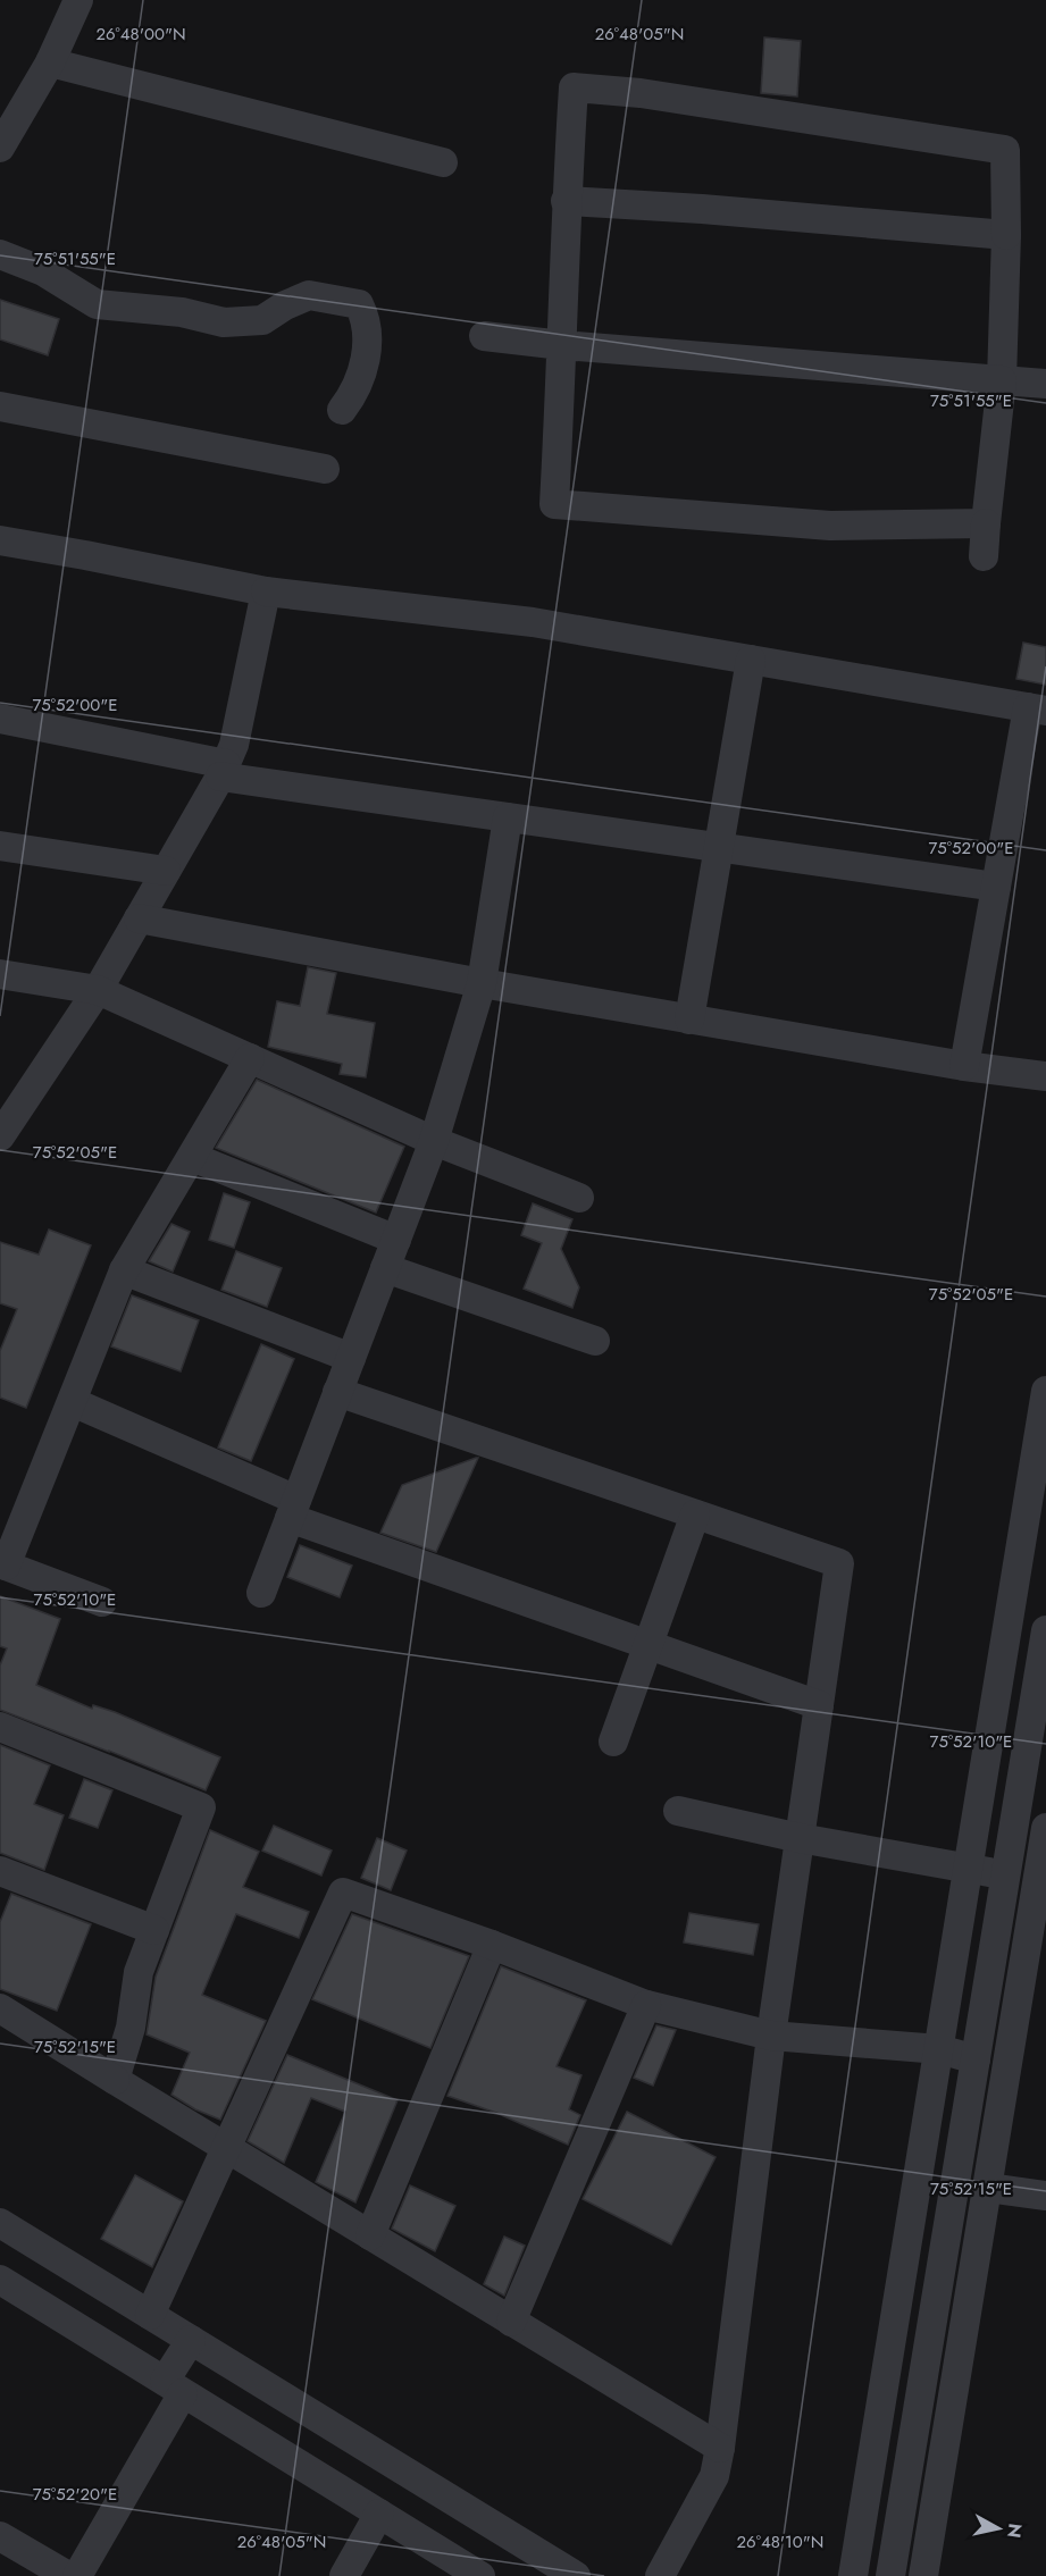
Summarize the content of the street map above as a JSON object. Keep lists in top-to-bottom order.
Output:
{
  "north": "right",
  "coordinates": [
    "26°48'00\"N",
    "26°48'05\"N",
    "75°51'55\"E",
    "75°52'00\"E",
    "75°52'05\"E",
    "75°52'10\"E",
    "75°52'15\"E",
    "75°52'20\"E",
    "26°48'10\"N"
  ]
}
